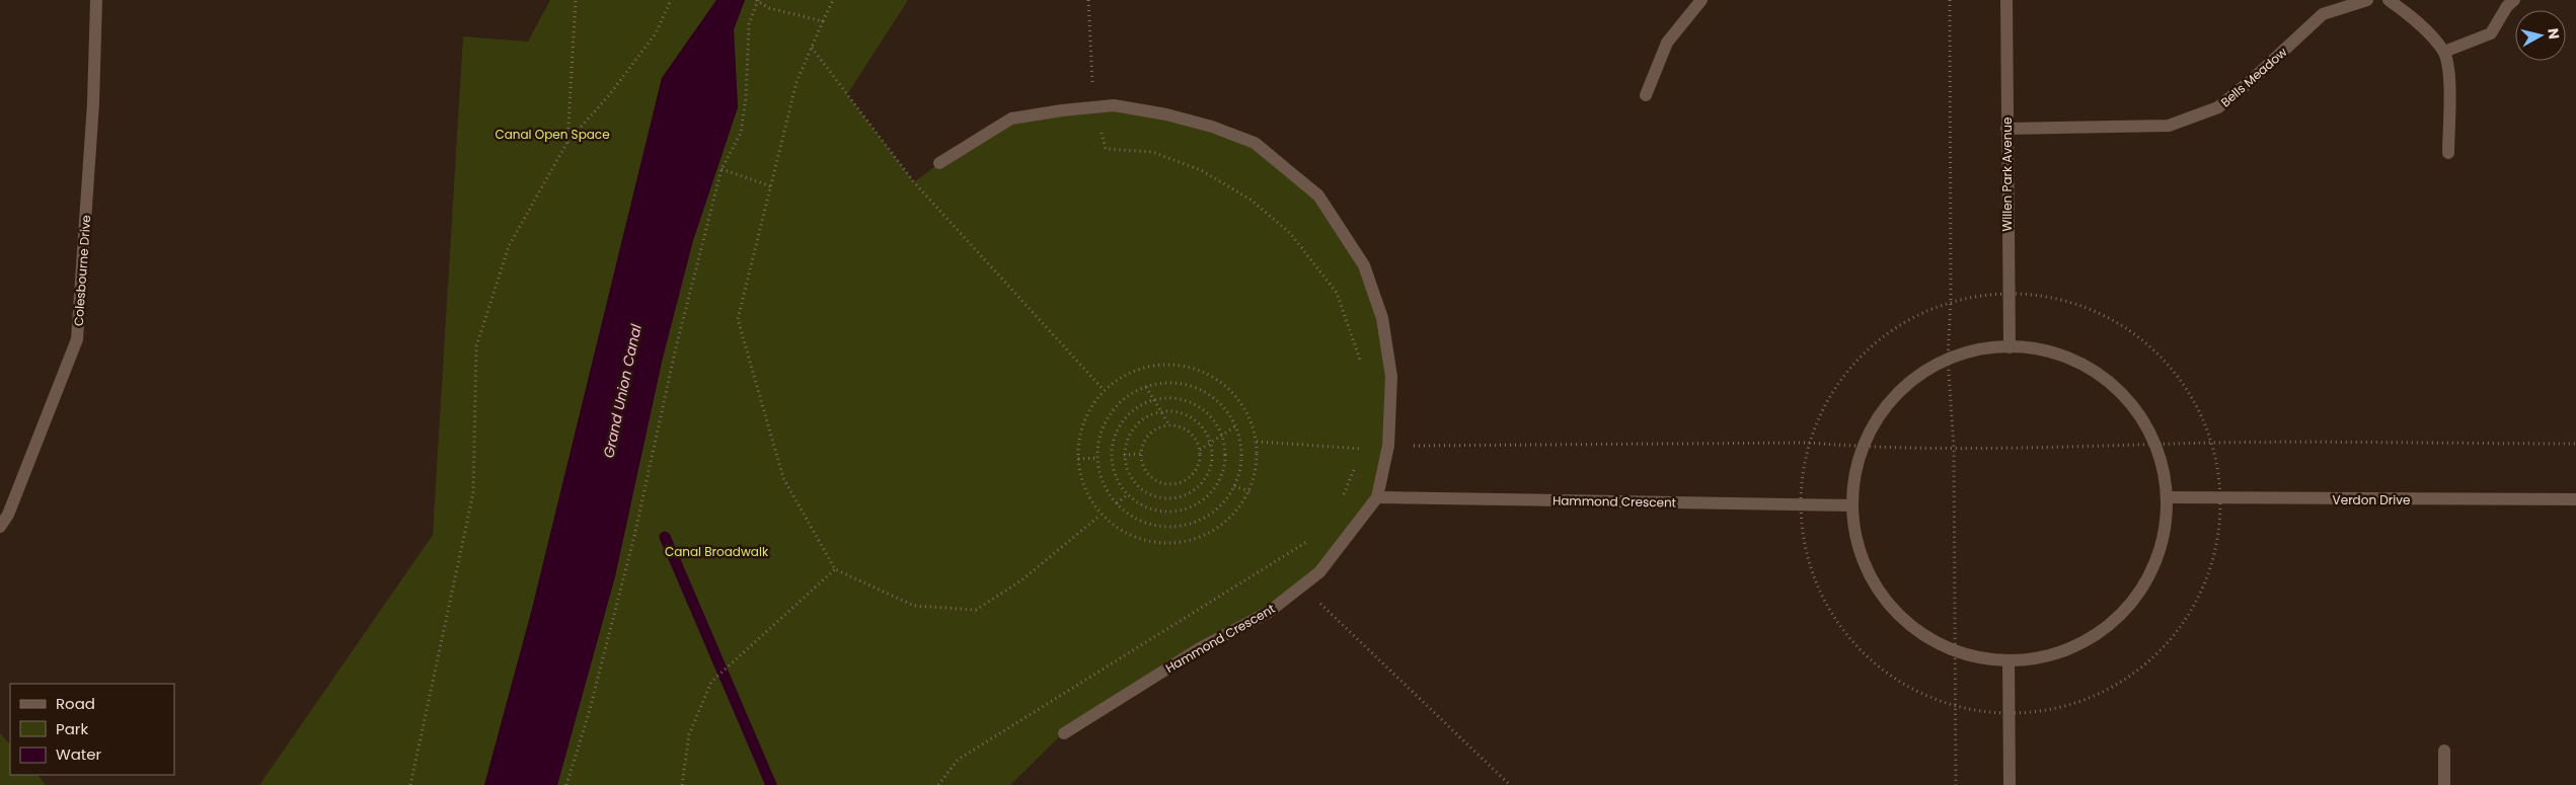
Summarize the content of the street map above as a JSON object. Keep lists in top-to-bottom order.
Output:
{
  "streets": {
    "street": [
      "Bells Meadow",
      "Willen Park Avenue",
      "Colesbourne Drive",
      "Verdon Drive",
      "Hammond Crescent"
    ]
  },
  "crossings": [
    ["Bells Meadow", "Willen Park Avenue"]
  ],
  "water": ["Grand Union Canal"],
  "parks": ["Canal Open Space", "Canal Broadwalk"],
  "legend": ["Road", "Park", "Water"],
  "north": "right"
}
